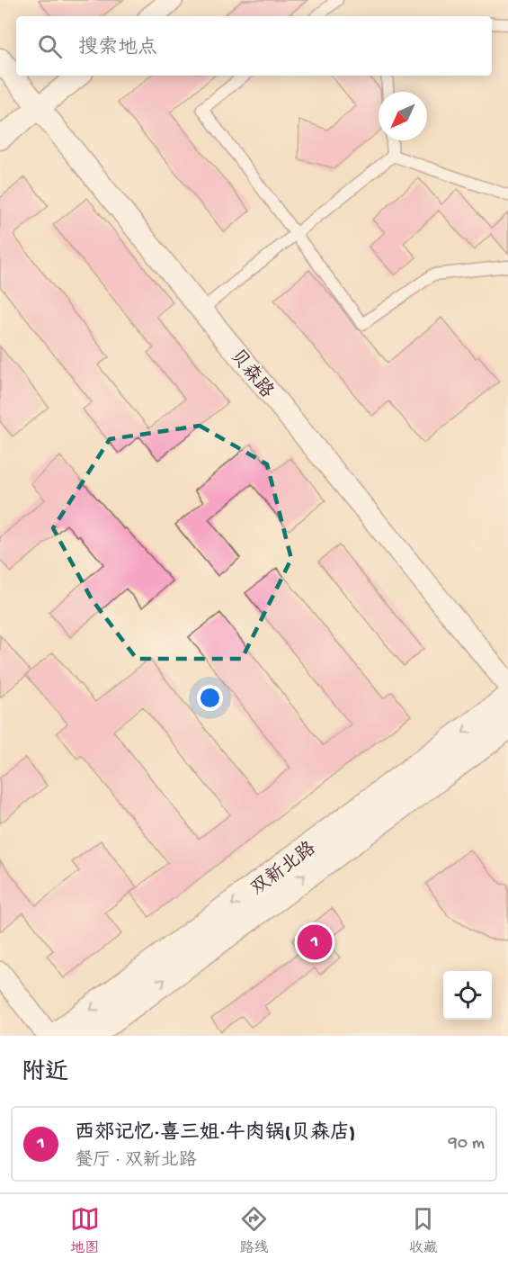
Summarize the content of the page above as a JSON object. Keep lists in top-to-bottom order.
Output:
{
  "streets": {
    "street": ["贝森路", "双新北路"]
  },
  "north": "bottom left",
  "page": {
    "search": "搜索地点",
    "pins": "1",
    "heading": "附近",
    "list": [
      {
        "mark": "1",
        "name": "西郊记忆·喜三姐·牛肉锅(贝森店)",
        "note": "餐厅 · 双新北路",
        "value": "90 m"
      }
    ],
    "nav": ["地图", "路线", "收藏"]
  }
}
